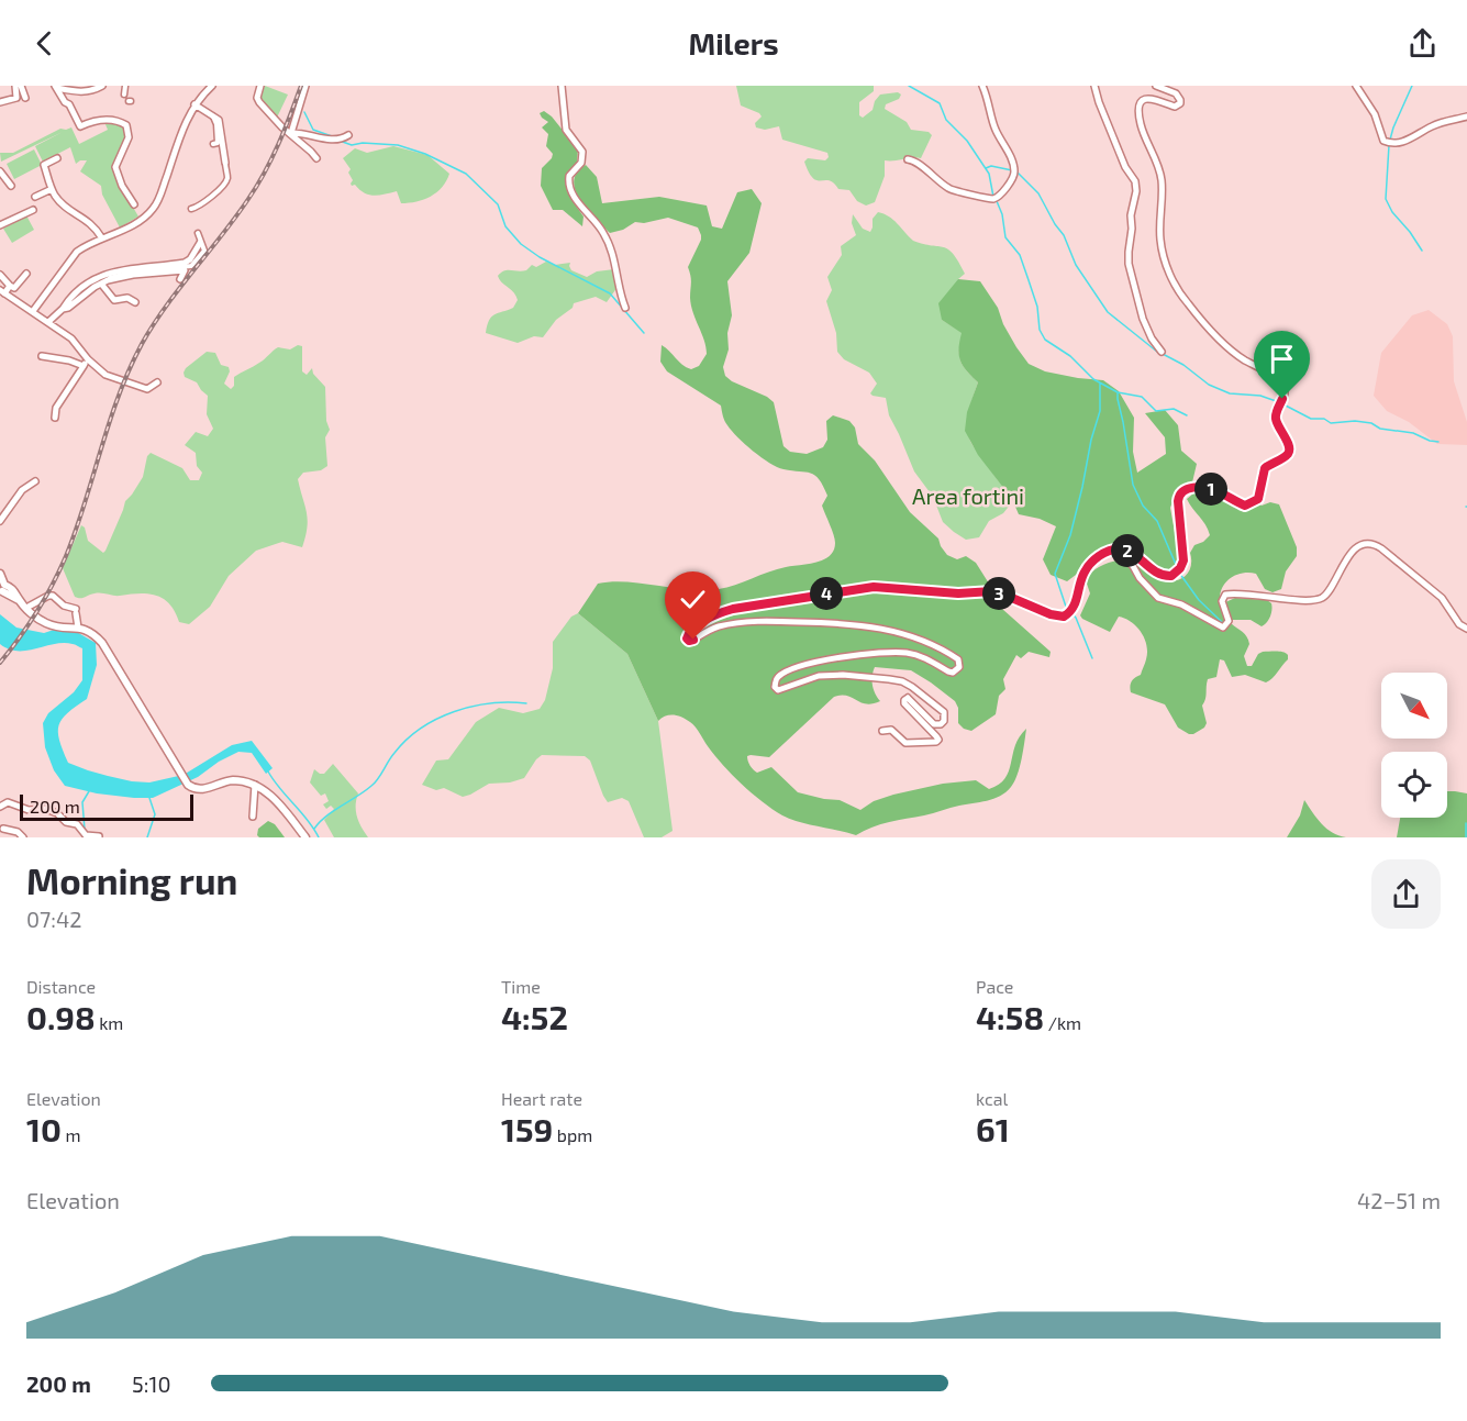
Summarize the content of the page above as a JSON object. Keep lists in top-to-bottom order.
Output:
{
  "parks": ["Area fortini"],
  "scale_bar": "200 m",
  "north": "bottom right",
  "page": {
    "header": "Milers",
    "pins": [
      "1",
      "2",
      "3",
      "4"
    ],
    "scale": "200 m",
    "heading": ["Morning run", "07:42"],
    "stats": [
      ["Distance", "0.98 km"],
      ["Time", "4:52"],
      ["Pace", "4:58 /km"],
      ["Elevation", "10 m"],
      ["Heart rate", "159 bpm"],
      ["kcal", "61"]
    ],
    "chart": ["Elevation", "42–51 m"],
    "list": [
      {
        "name": "200 m",
        "note": "5:10"
      }
    ]
  }
}
